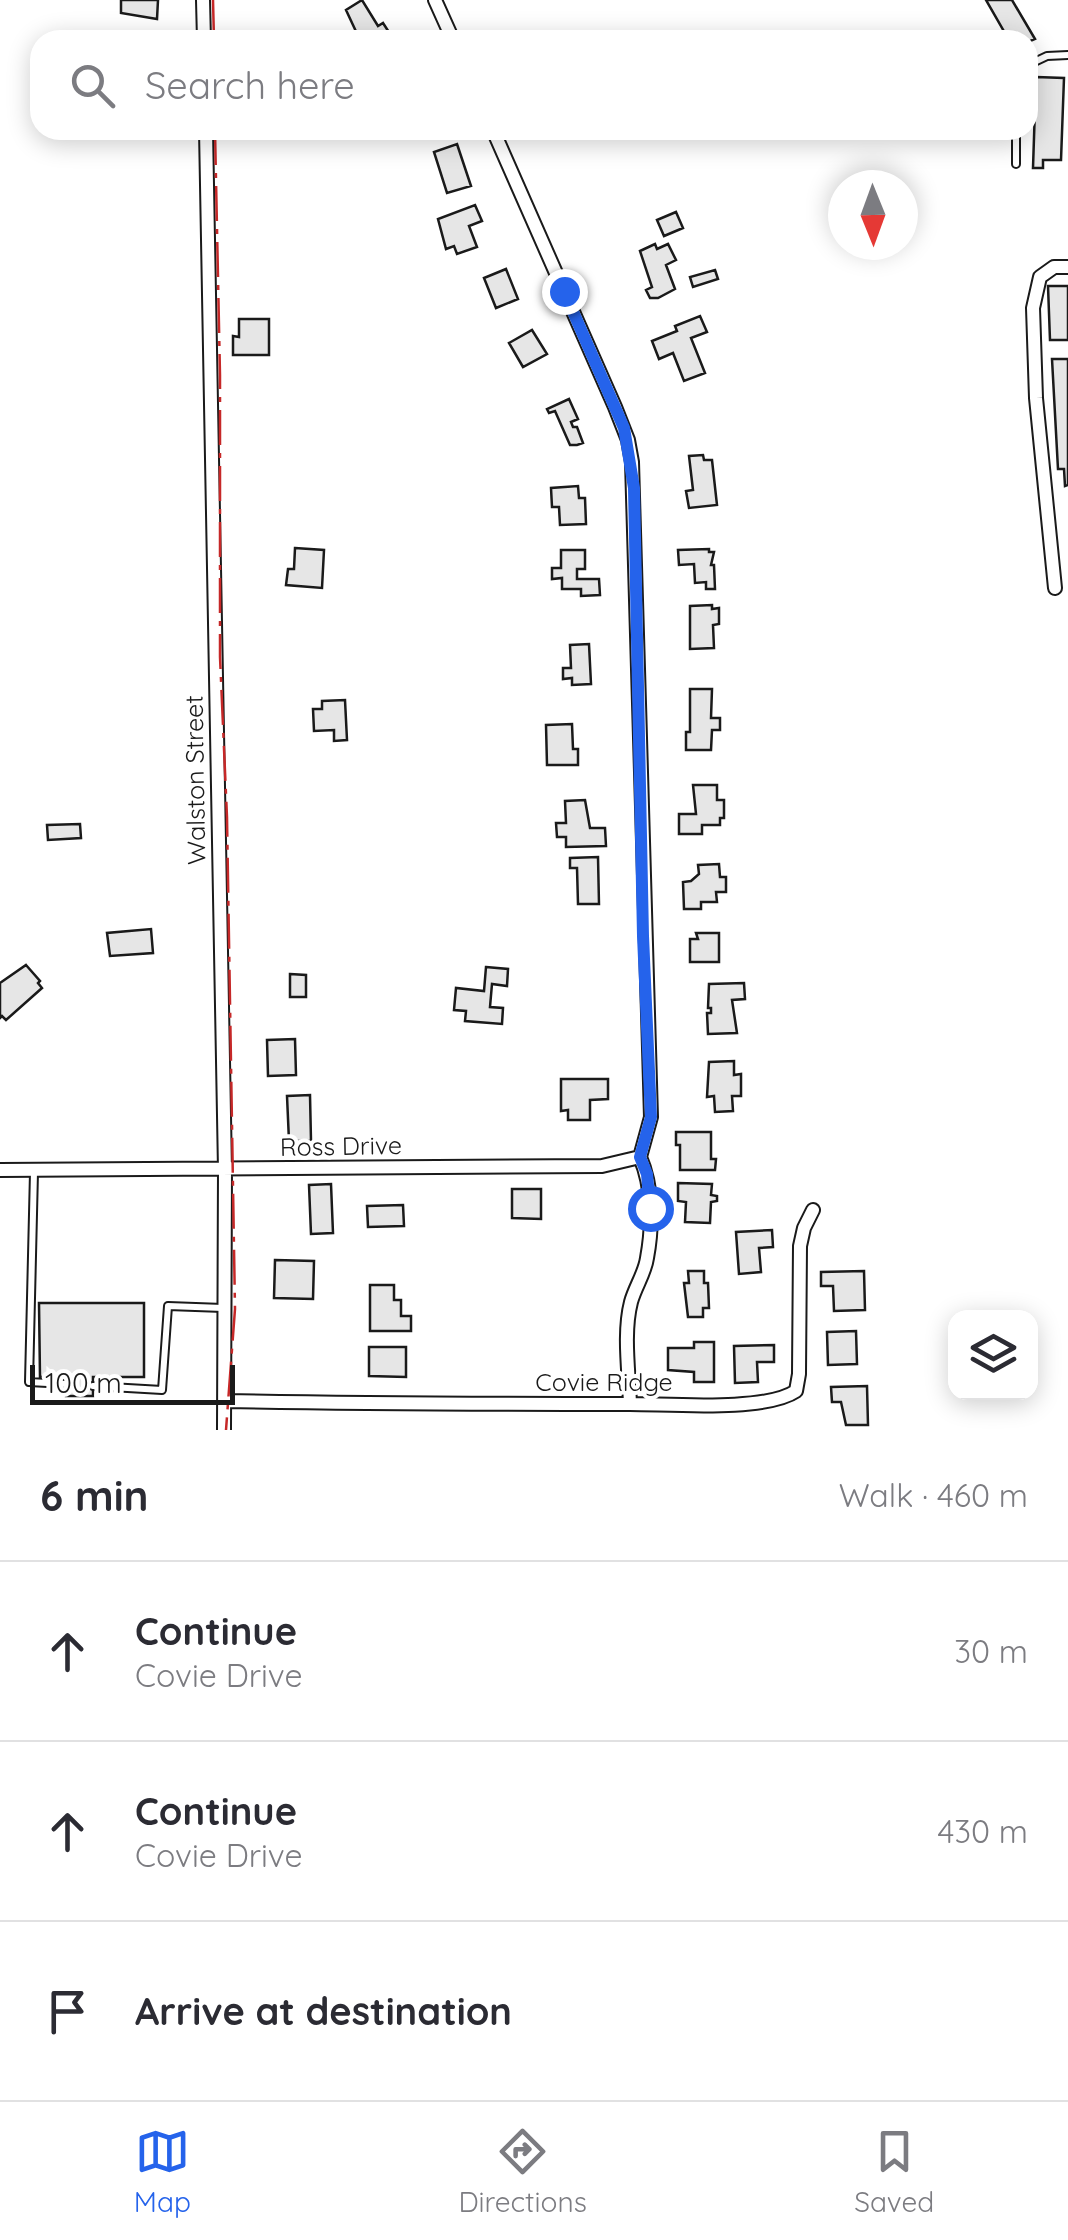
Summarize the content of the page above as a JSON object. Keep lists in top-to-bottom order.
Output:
{
  "streets": {
    "street": ["Walston Street", "Ross Drive", "Covie Ridge"]
  },
  "crossings": [
    ["Walston Street", "Ross Drive"],
    ["Walston Street", "Covie Ridge"]
  ],
  "scale_bar": "100 m",
  "north": "bottom",
  "page": {
    "search": "Search here",
    "scale": "100 m",
    "heading": ["6 min", "Walk · 460 m"],
    "list": [
      ["Continue", "Covie Drive", "30 m"],
      ["Continue", "Covie Drive", "430 m"],
      "Arrive at destination"
    ],
    "nav": ["Map", "Directions", "Saved"]
  }
}
